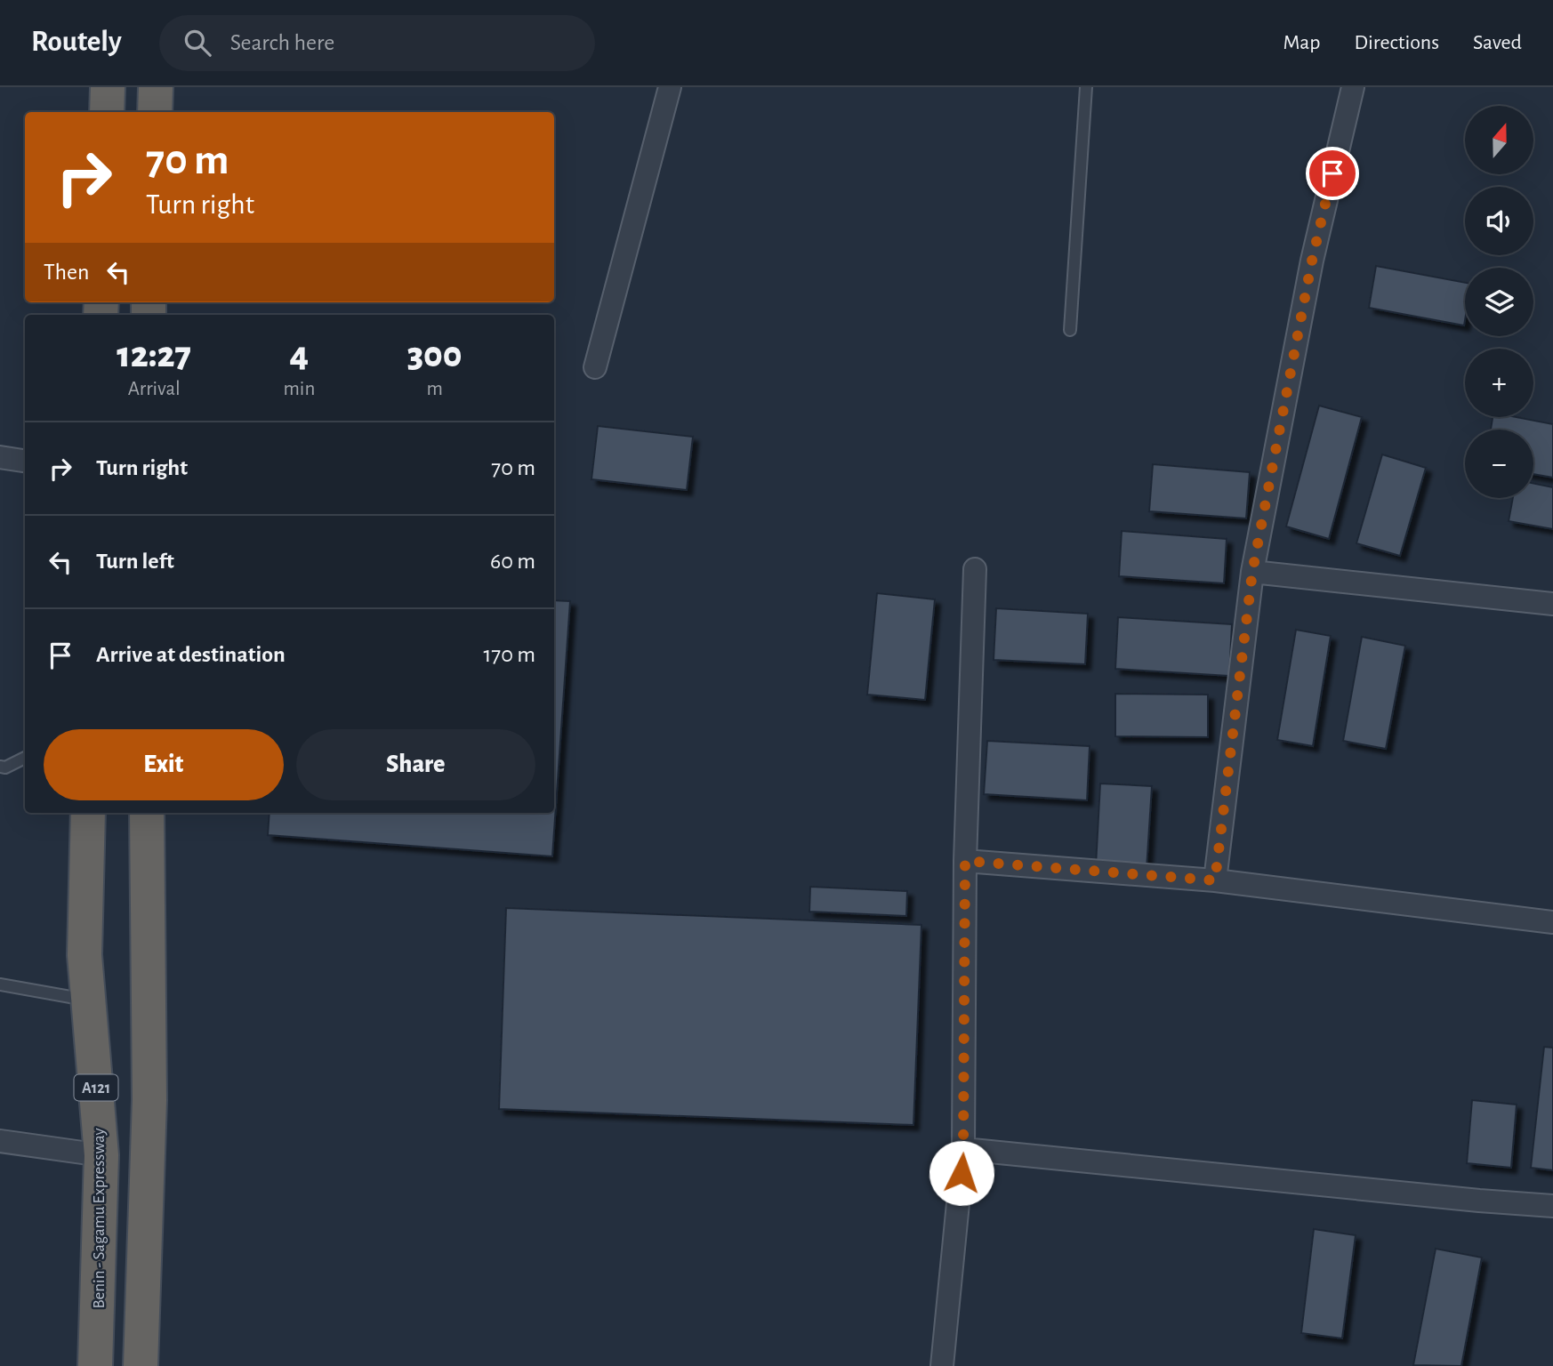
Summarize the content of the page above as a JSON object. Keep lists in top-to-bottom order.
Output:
{
  "streets": {
    "highway": ["A121", "Benin - Sagamu Expressway"]
  },
  "north": "top",
  "page": {
    "header": "Routely",
    "search": "Search here",
    "nav": ["Map", "Directions", "Saved"],
    "map_buttons": ["+", "−"],
    "turn": ["70 m", "Turn right"],
    "then": "Then",
    "eta": [
      "12:27",
      "Arrival",
      "4",
      "min",
      "300",
      "m"
    ],
    "list": [
      {
        "name": "Turn right",
        "value": "70 m"
      },
      {
        "name": "Turn left",
        "value": "60 m"
      },
      {
        "name": "Arrive at destination",
        "value": "170 m"
      }
    ],
    "buttons": ["Exit", "Share"]
  }
}
